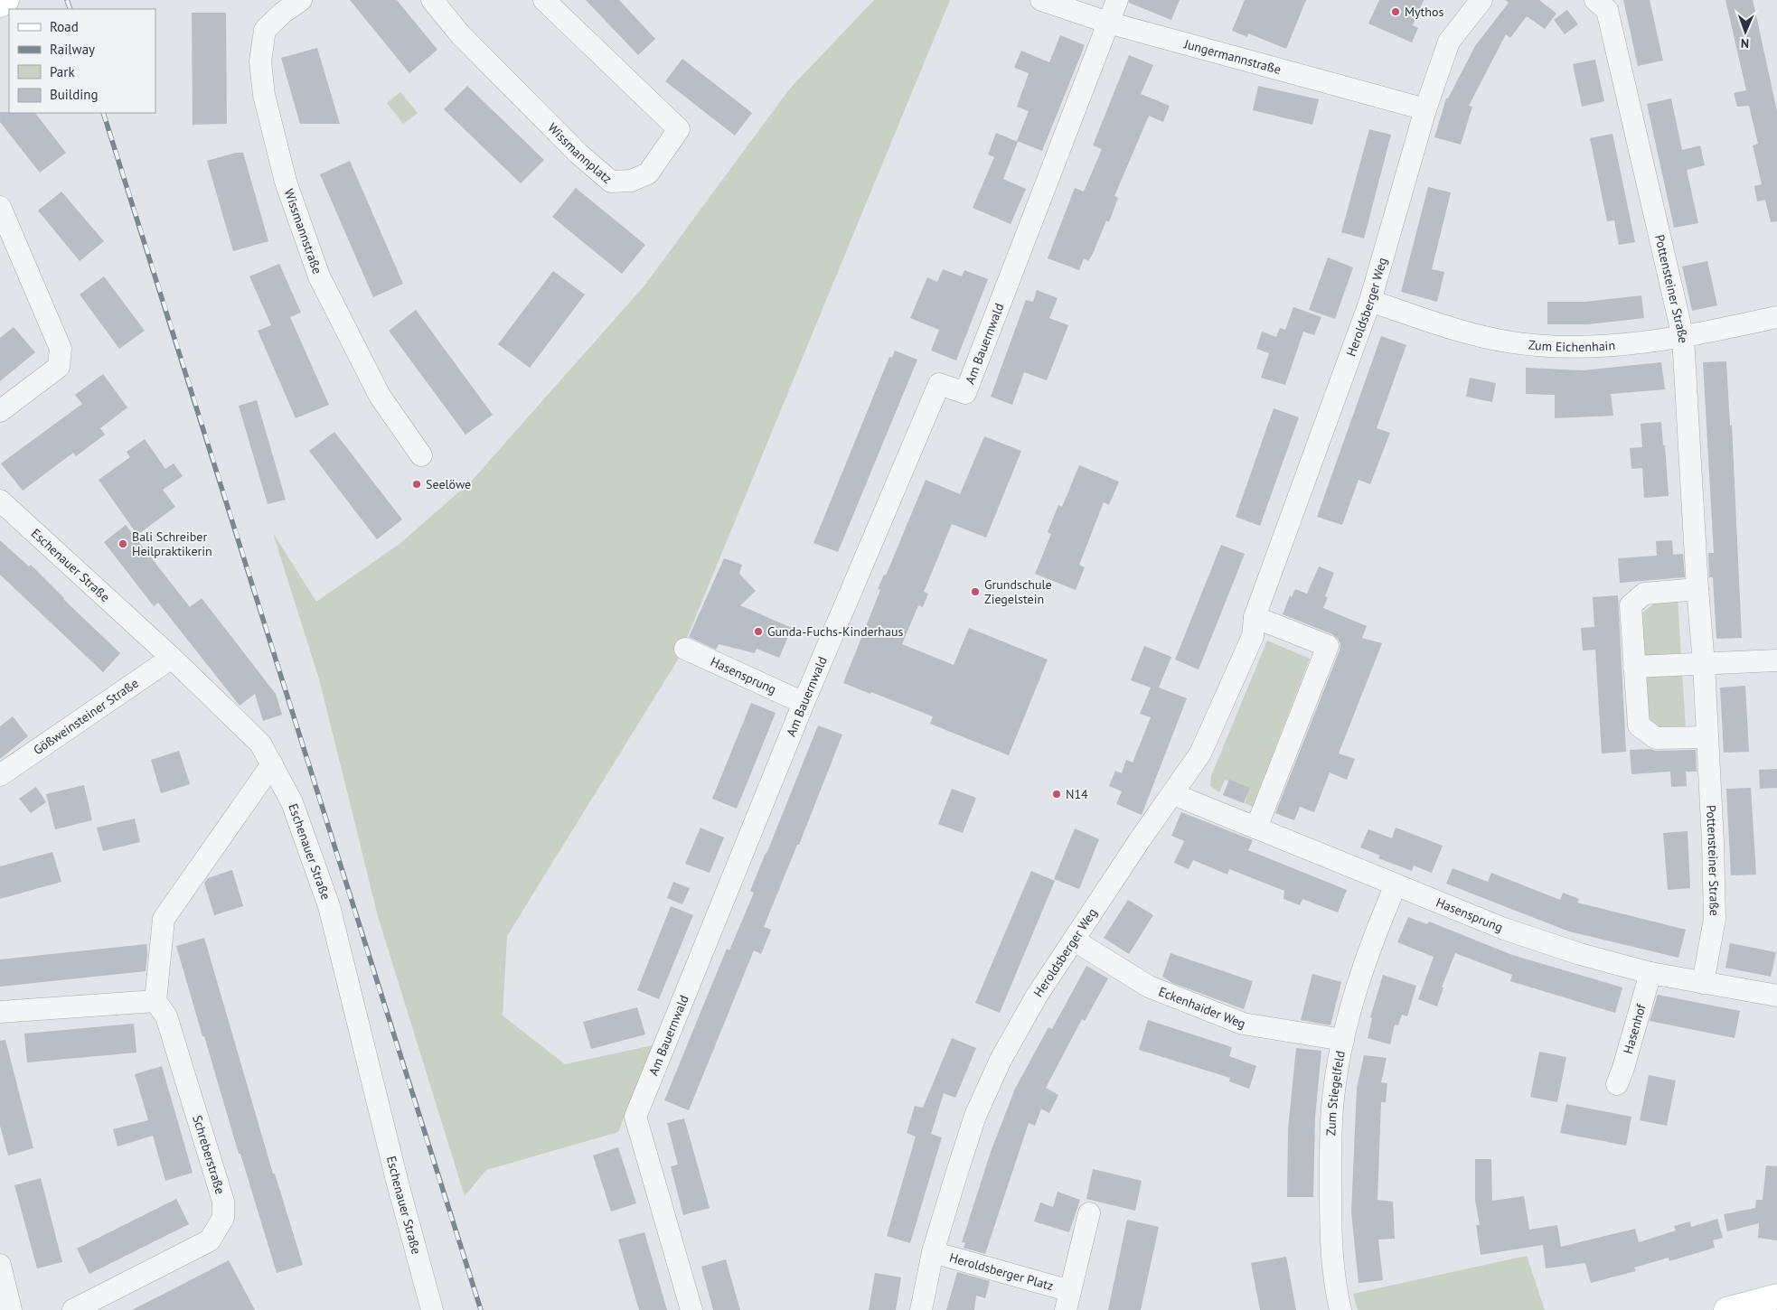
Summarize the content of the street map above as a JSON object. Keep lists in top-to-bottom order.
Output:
{
  "streets": {
    "street": [
      "Jungermannstraße",
      "Wissmannplatz",
      "Wissmannstraße",
      "Pottensteiner Straße",
      "Heroldsberger Weg",
      "Am Bauernwald",
      "Zum Eichenhain",
      "Eschenauer Straße",
      "Hasensprung",
      "Gößweinsteiner Straße",
      "Eckenhaider Weg",
      "Hasenhof",
      "Zum Stiegelfeld",
      "Schreberstraße",
      "Heroldsberger Platz"
    ]
  },
  "crossings": [
    ["Jungermannstraße", "Heroldsberger Weg"],
    ["Jungermannstraße", "Am Bauernwald"],
    ["Pottensteiner Straße", "Zum Eichenhain"],
    ["Pottensteiner Straße", "Hasensprung"],
    ["Heroldsberger Weg", "Zum Eichenhain"],
    ["Heroldsberger Weg", "Hasensprung"],
    ["Heroldsberger Weg", "Eckenhaider Weg"],
    ["Heroldsberger Weg", "Heroldsberger Platz"],
    ["Am Bauernwald", "Hasensprung"],
    ["Eschenauer Straße", "Gößweinsteiner Straße"],
    ["Hasensprung", "Hasenhof"],
    ["Hasensprung", "Zum Stiegelfeld"],
    ["Eckenhaider Weg", "Zum Stiegelfeld"]
  ],
  "places": [
    "Mythos",
    "Seelöwe",
    "Bali Schreiber Heilpraktikerin",
    "Grundschule Ziegelstein",
    "Gunda-Fuchs-Kinderhaus",
    "N14"
  ],
  "legend": [
    "Road",
    "Railway",
    "Park",
    "Building"
  ],
  "north": "bottom"
}
